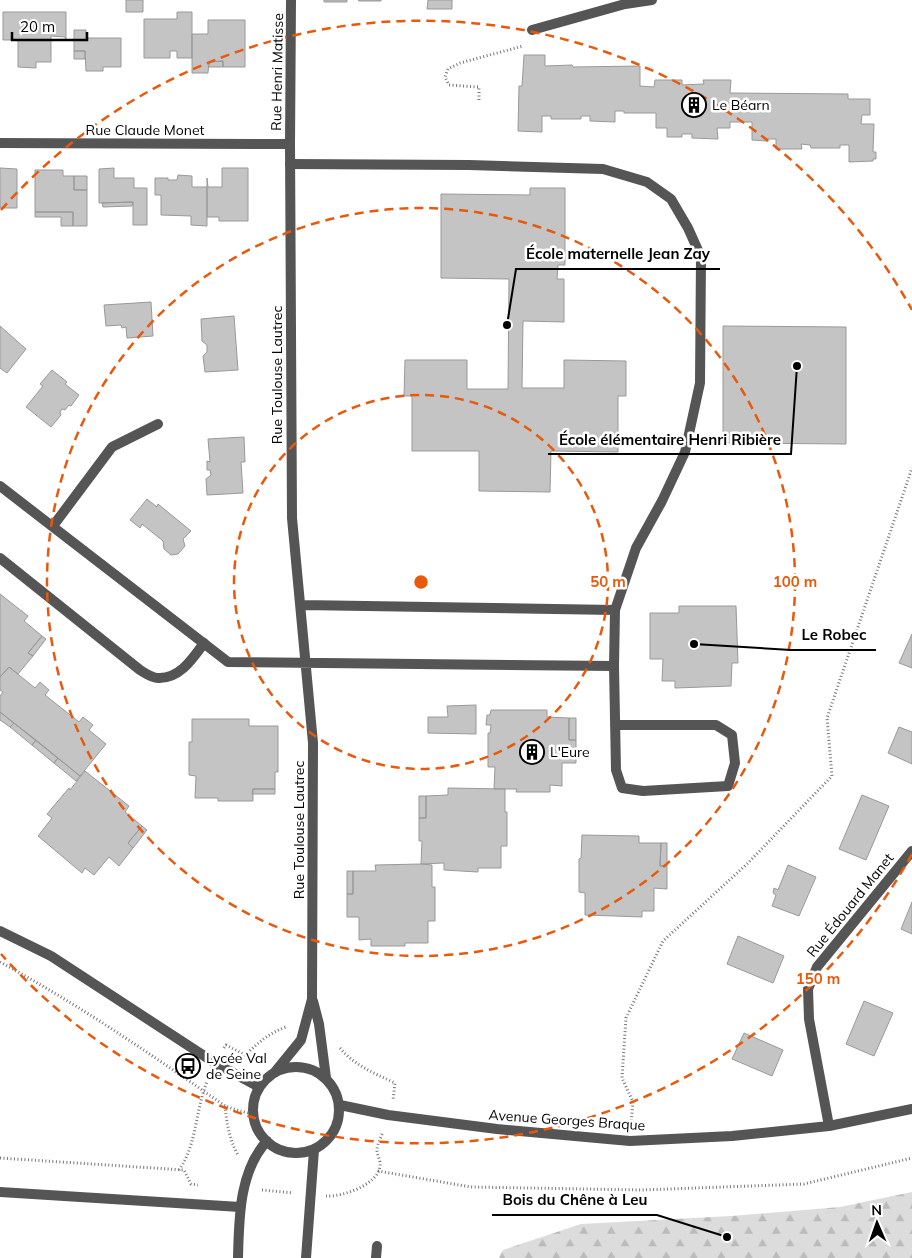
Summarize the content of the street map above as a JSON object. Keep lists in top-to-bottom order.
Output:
{
  "streets": {
    "street": [
      "Rue Henri Matisse",
      "Rue Claude Monet",
      "Rue Toulouse Lautrec",
      "Rue Édouard Manet",
      "Avenue Georges Braque"
    ]
  },
  "crossings": [
    ["Rue Henri Matisse", "Rue Claude Monet"],
    ["Rue Henri Matisse", "Rue Toulouse Lautrec"],
    ["Rue Claude Monet", "Rue Toulouse Lautrec"],
    ["Rue Toulouse Lautrec", "Avenue Georges Braque"],
    ["Rue Édouard Manet", "Avenue Georges Braque"]
  ],
  "places": {
    "building": ["Le Béarn", "L'Eure"],
    "other": [
      "École maternelle Jean Zay",
      "École élémentaire Henri Ribière",
      "Le Robec",
      "Bois du Chêne à Leu"
    ],
    "bus stop": ["Lycée Val de Seine"]
  },
  "scale_bar": "20 m",
  "north": "top",
  "rings": ["50 m", "100 m", "150 m"]
}
